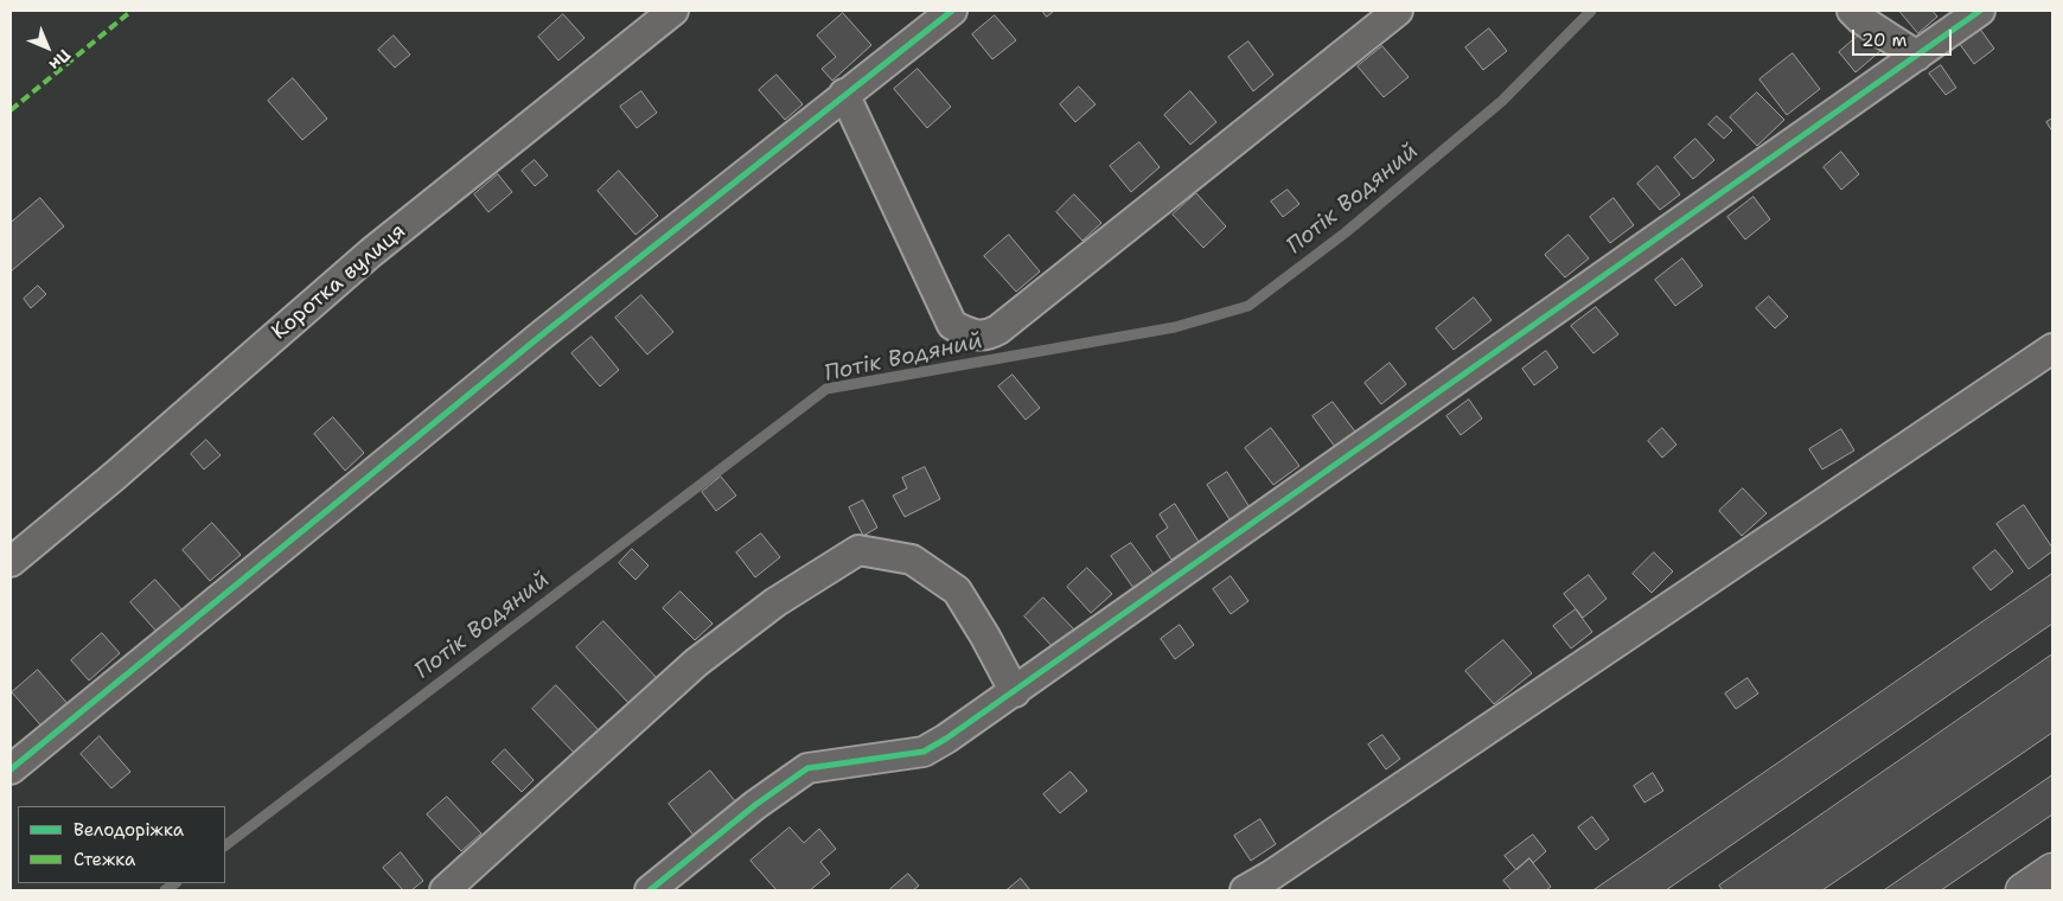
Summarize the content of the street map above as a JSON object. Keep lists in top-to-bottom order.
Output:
{
  "streets": {
    "street": ["Коротка вулиця"]
  },
  "water": ["Потік Водяний"],
  "legend": ["Велодоріжка", "Стежка"],
  "scale_bar": "20 m",
  "north": "bottom right"
}
